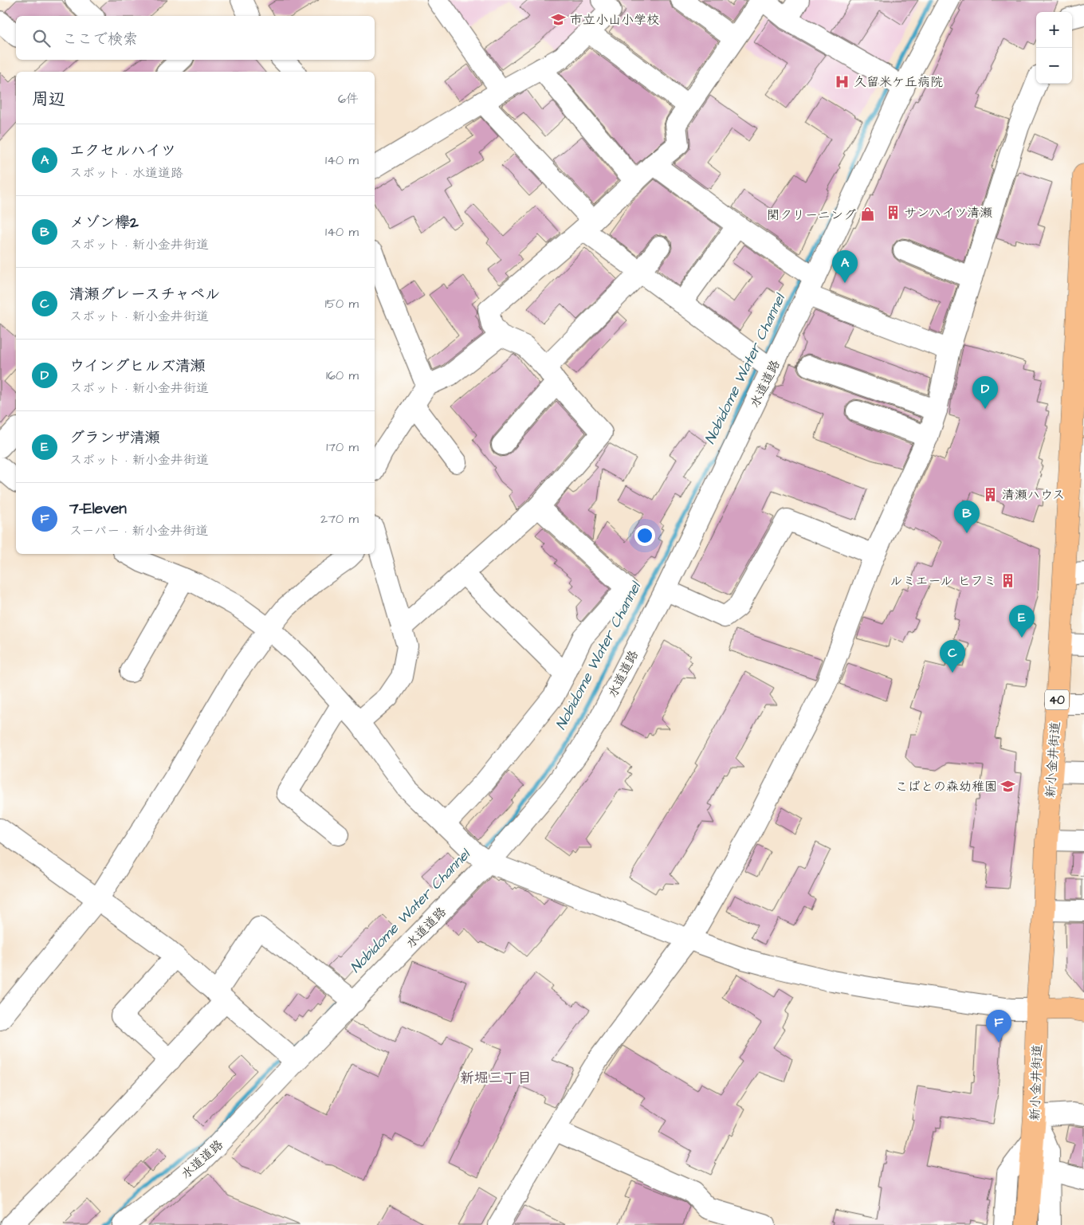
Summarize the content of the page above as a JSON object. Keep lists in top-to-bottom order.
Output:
{
  "streets": {
    "main road": ["40", "新小金井街道"],
    "street": ["水道道路"]
  },
  "districts": ["新堀三丁目"],
  "water": ["Nobidome Water Channel"],
  "places": {
    "school or university": ["市立小山小学校", "こばとの森幼稚園"],
    "hospital": ["久留米ケ丘病院"],
    "building": ["サンハイツ清瀬", "清瀬ハウス", "ルミエール ヒフミ"],
    "shop": ["関クリーニング"]
  },
  "page": {
    "map_buttons": ["+", "−"],
    "search": "ここで検索",
    "heading": ["周辺", "6件"],
    "list": [
      {
        "mark": "A",
        "name": "エクセルハイツ",
        "note": "スポット · 水道道路",
        "value": "140 m"
      },
      {
        "mark": "B",
        "name": "メゾン欅2",
        "note": "スポット · 新小金井街道",
        "value": "140 m"
      },
      {
        "mark": "C",
        "name": "清瀬グレースチャペル",
        "note": "スポット · 新小金井街道",
        "value": "150 m"
      },
      {
        "mark": "D",
        "name": "ウイングヒルズ清瀬",
        "note": "スポット · 新小金井街道",
        "value": "160 m"
      },
      {
        "mark": "E",
        "name": "グランザ清瀬",
        "note": "スポット · 新小金井街道",
        "value": "170 m"
      },
      {
        "mark": "F",
        "name": "7-Eleven",
        "note": "スーパー · 新小金井街道",
        "value": "270 m"
      }
    ],
    "pins": [
      "A",
      "D",
      "B",
      "E",
      "C",
      "F"
    ]
  }
}
